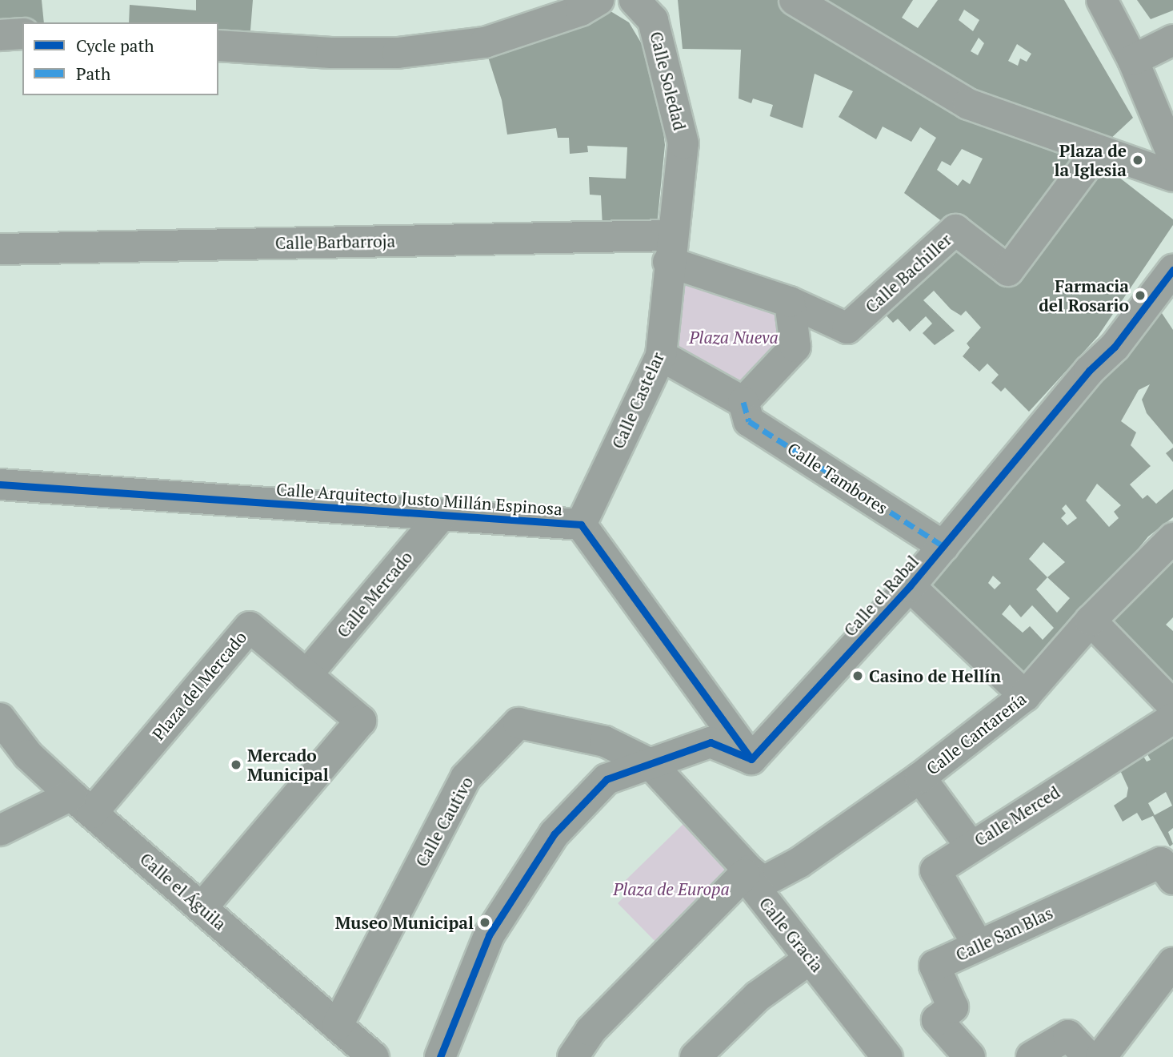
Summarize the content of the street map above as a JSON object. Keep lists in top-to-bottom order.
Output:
{
  "streets": {
    "street": [
      "Calle Soledad",
      "Calle Barbarroja",
      "Calle Bachiller",
      "Calle Castelar",
      "Calle Tambores",
      "Calle Arquitecto Justo Millán Espinosa",
      "Calle Mercado",
      "Calle el Rabal",
      "Plaza del Mercado",
      "Calle Cantarería",
      "Calle Merced",
      "Calle Cautivo",
      "Calle el Águila",
      "Calle San Blas",
      "Calle Gracia"
    ]
  },
  "crossings": [
    ["Calle Soledad", "Calle Barbarroja"],
    ["Calle Soledad", "Calle Castelar"],
    ["Calle Barbarroja", "Calle Castelar"],
    ["Calle Castelar", "Calle Arquitecto Justo Millán Espinosa"],
    ["Calle Tambores", "Calle el Rabal"],
    ["Calle Arquitecto Justo Millán Espinosa", "Calle Mercado"],
    ["Calle Arquitecto Justo Millán Espinosa", "Calle el Rabal"],
    ["Calle Mercado", "Plaza del Mercado"],
    ["Plaza del Mercado", "Calle el Águila"],
    ["Calle Cantarería", "Calle Gracia"],
    ["Calle Merced", "Calle San Blas"],
    ["Calle Cautivo", "Calle el Águila"],
    ["Calle Cautivo", "Calle Gracia"]
  ],
  "parks": ["Plaza Nueva", "Plaza de Europa"],
  "places": [
    "Plaza de la Iglesia",
    "Farmacia del Rosario",
    "Casino de Hellín",
    "Mercado Municipal",
    "Museo Municipal"
  ],
  "legend": ["Cycle path", "Path"]
}
